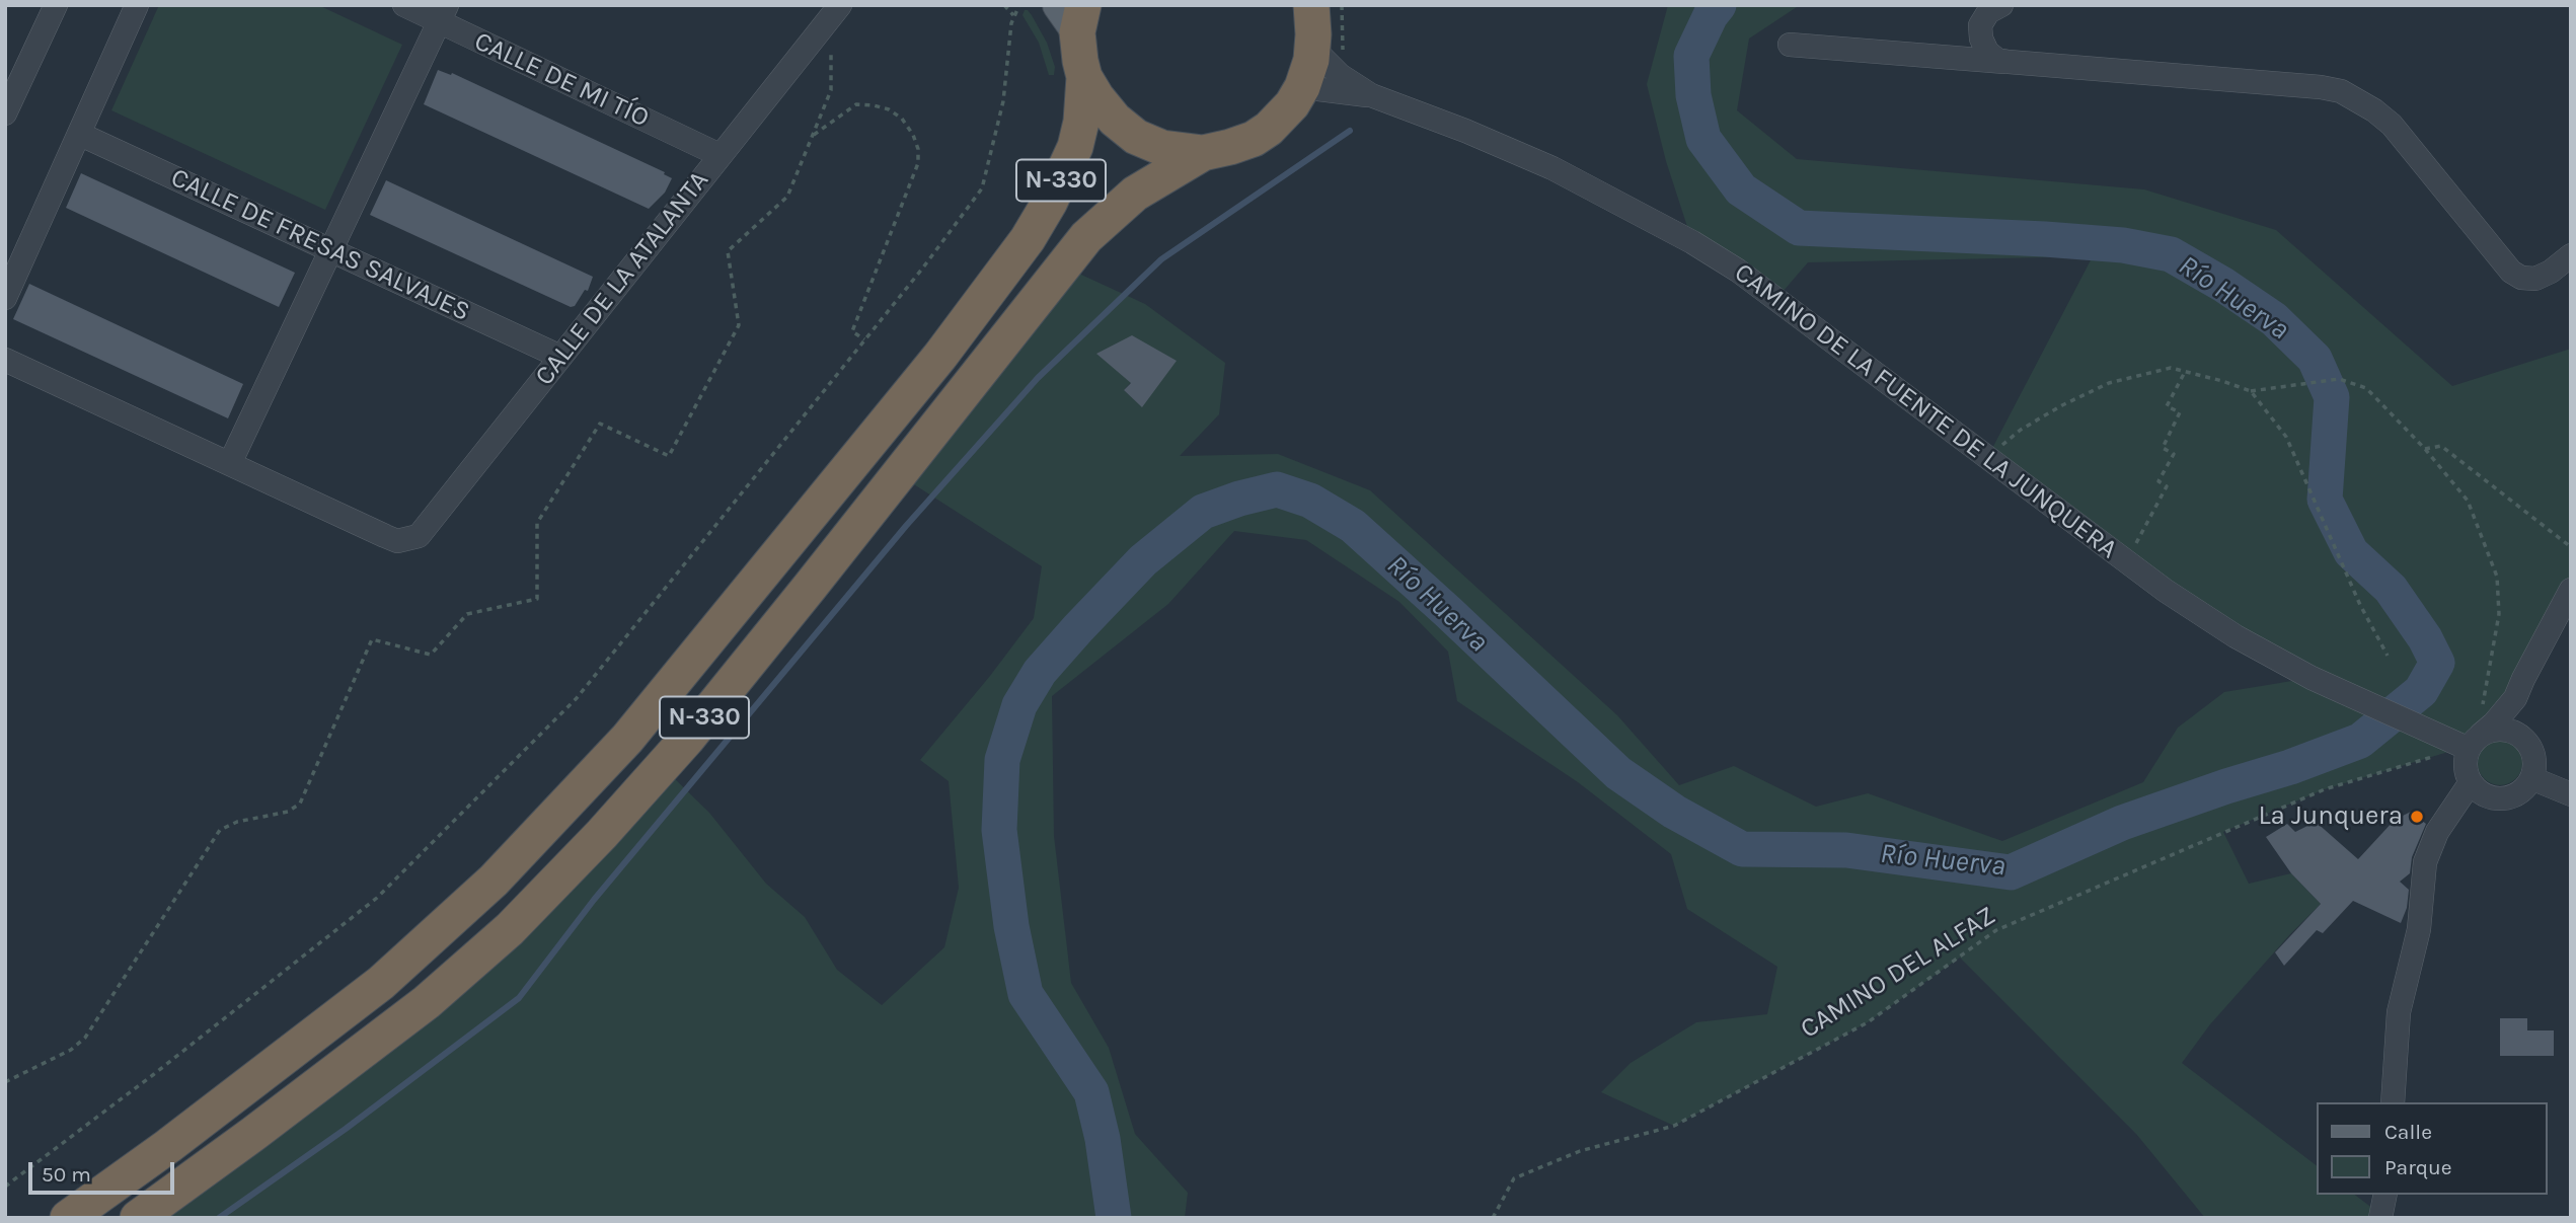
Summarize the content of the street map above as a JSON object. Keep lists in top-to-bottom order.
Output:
{
  "streets": {
    "highway": ["N-330"],
    "street": [
      "CALLE DE MI TÍO",
      "CALLE DE FRESAS SALVAJES",
      "CALLE DE LA ATALANTA",
      "CAMINO DE LA FUENTE DE LA JUNQUERA"
    ],
    "path": ["CAMINO DEL ALFAZ"]
  },
  "crossings": [
    ["CALLE DE MI TÍO", "CALLE DE LA ATALANTA"],
    ["N-330", "CAMINO DE LA FUENTE DE LA JUNQUERA"],
    ["CALLE DE FRESAS SALVAJES", "CALLE DE LA ATALANTA"],
    ["CAMINO DE LA FUENTE DE LA JUNQUERA", "CAMINO DEL ALFAZ"]
  ],
  "water": ["Río Huerva"],
  "places": ["La Junquera"],
  "legend": ["Calle", "Parque"],
  "scale_bar": "50 m"
}
